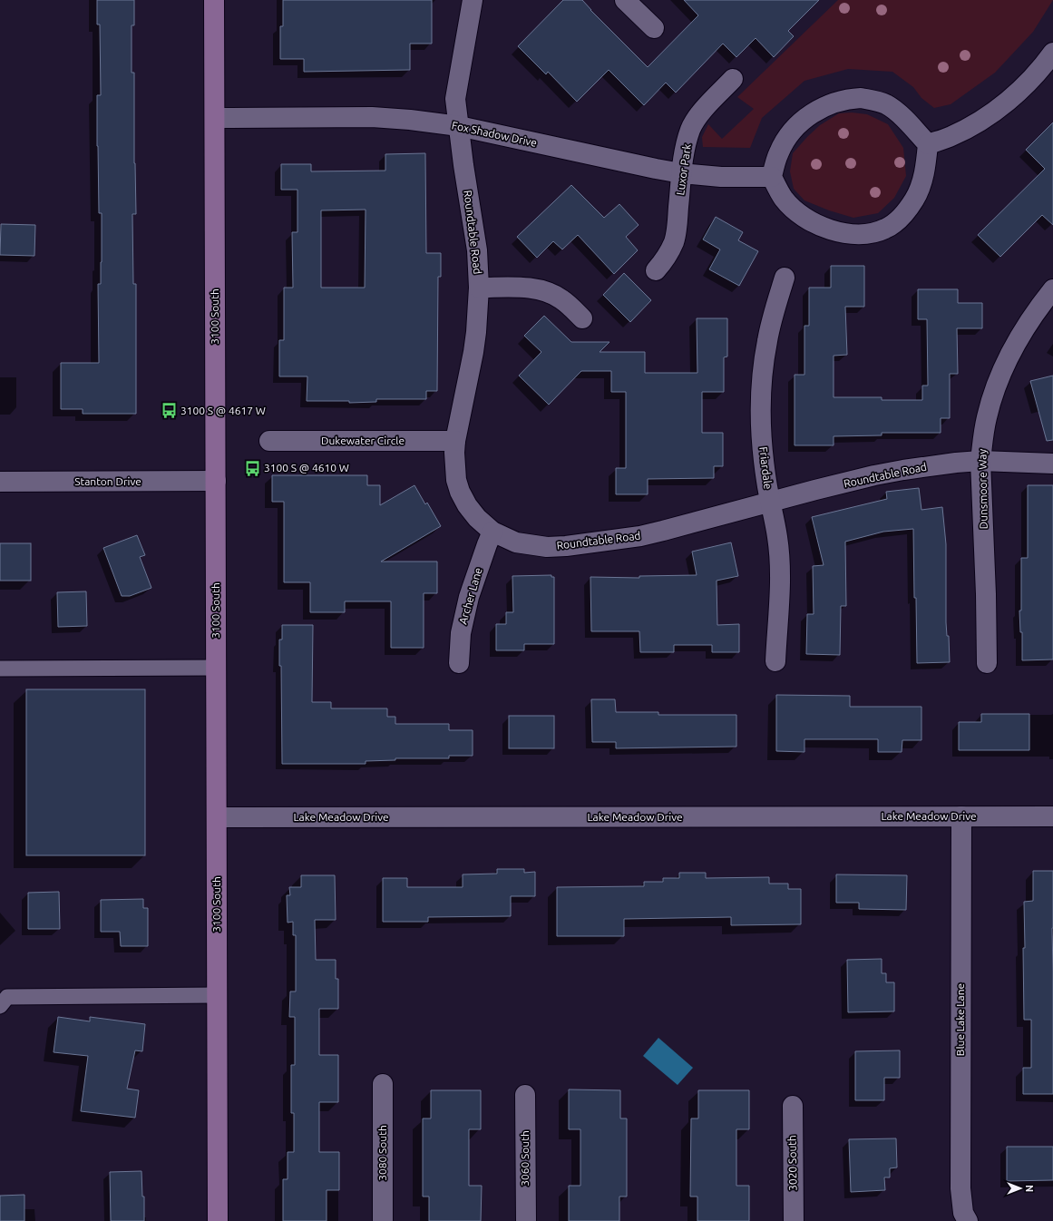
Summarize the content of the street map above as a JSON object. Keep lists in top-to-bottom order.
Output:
{
  "streets": {
    "main road": ["3100 South"],
    "street": [
      "Fox Shadow Drive",
      "Luxor Park",
      "Roundtable Road",
      "Dukewater Circle",
      "Friardale",
      "Stanton Drive",
      "Dunsmoore Way",
      "Archer Lane",
      "Lake Meadow Drive",
      "Blue Lake Lane",
      "3080 South",
      "3060 South",
      "3020 South"
    ]
  },
  "crossings": [
    ["Fox Shadow Drive", "Luxor Park"],
    ["Fox Shadow Drive", "Roundtable Road"],
    ["Fox Shadow Drive", "3100 South"],
    ["Roundtable Road", "Dukewater Circle"],
    ["Roundtable Road", "Friardale"],
    ["Roundtable Road", "Dunsmoore Way"],
    ["Roundtable Road", "Archer Lane"],
    ["3100 South", "Stanton Drive"],
    ["3100 South", "Lake Meadow Drive"],
    ["Lake Meadow Drive", "Blue Lake Lane"]
  ],
  "places": {
    "bus stop": ["3100 S @ 4617 W", "3100 S @ 4610 W"]
  },
  "north": "right"
}
